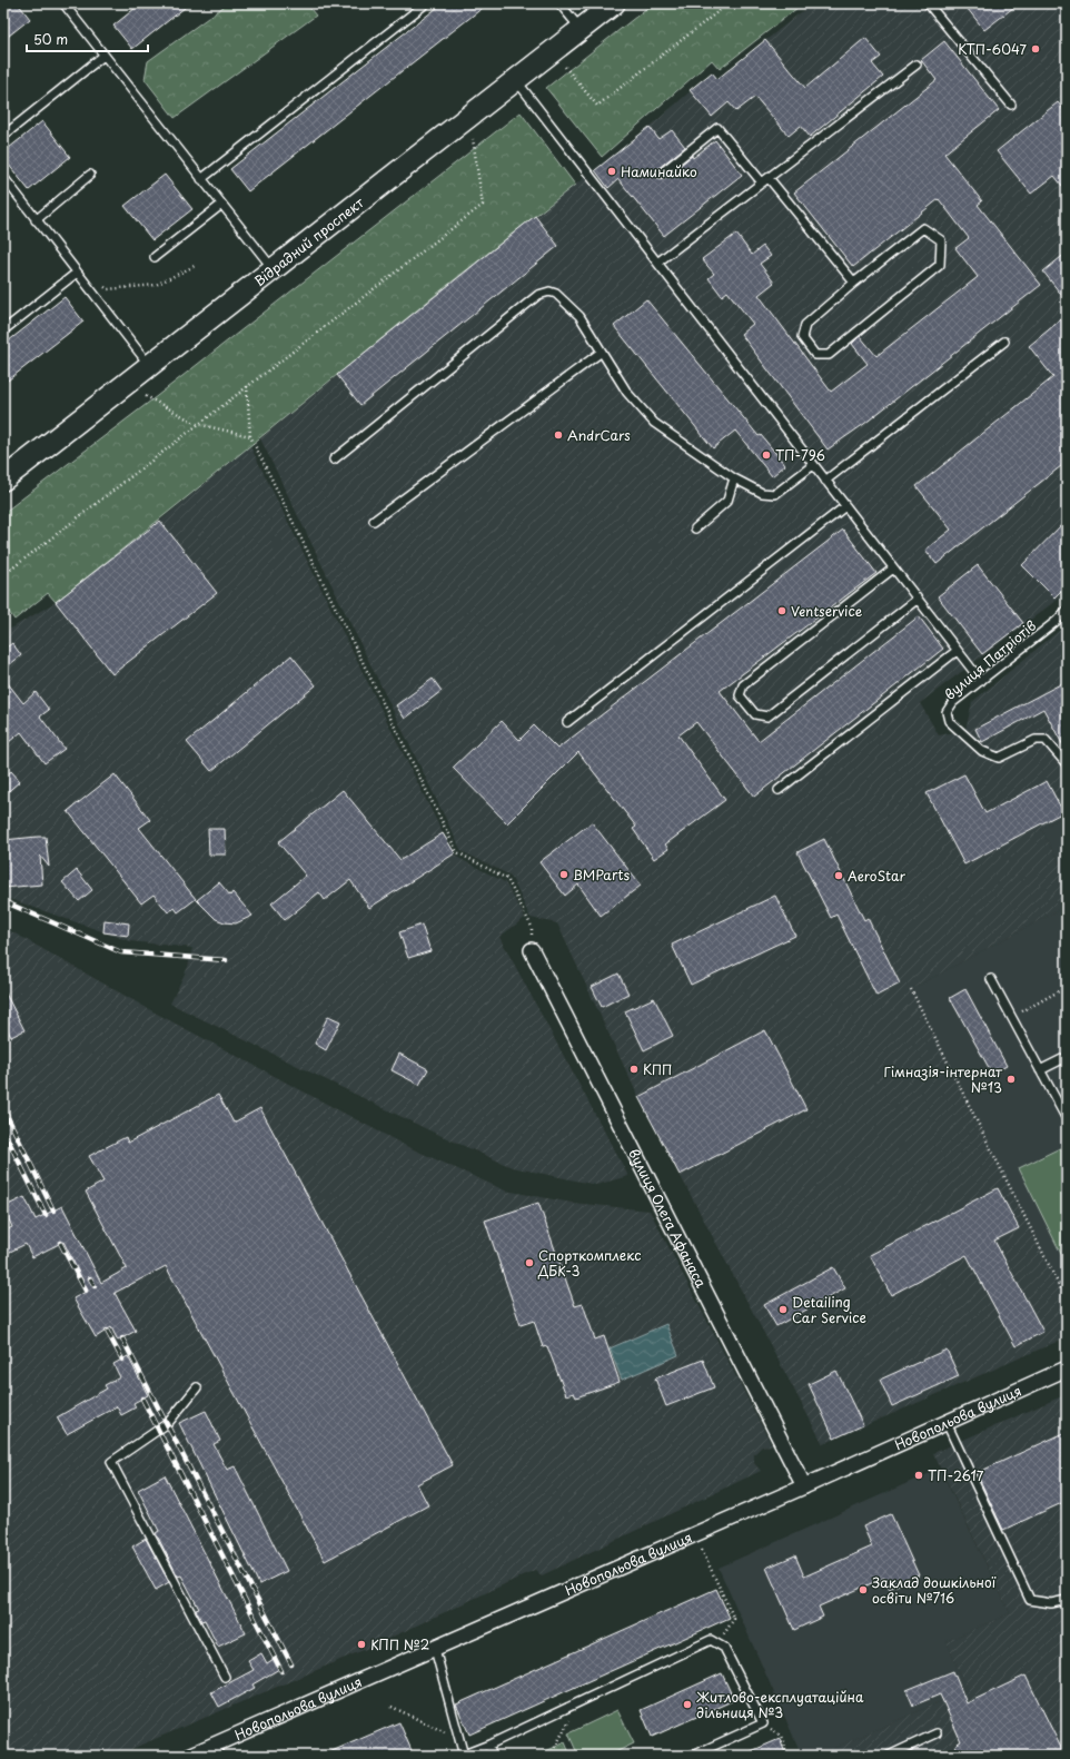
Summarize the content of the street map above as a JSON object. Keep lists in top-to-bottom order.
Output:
{
  "streets": {
    "main road": ["Відрадний проспект"],
    "street": ["вулиця Олега Афанаса", "Новопольова вулиця"],
    "lane": ["вулиця Патріотів"]
  },
  "crossings": [
    ["вулиця Олега Афанаса", "Новопольова вулиця"]
  ],
  "places": [
    "КТП-6047",
    "Наминайко",
    "AndrCars",
    "ТП-796",
    "Ventservice",
    "BMParts",
    "AeroStar",
    "КПП",
    "Гімназія-інтернат №13",
    "Спорткомплекс ДБК-3",
    "Detailing Car Service",
    "ТП-2617",
    "Заклад дошкільної освіти №716",
    "КПП №2",
    "Житлово-експлуатаційна дільниця №3"
  ],
  "scale_bar": "50 m"
}
